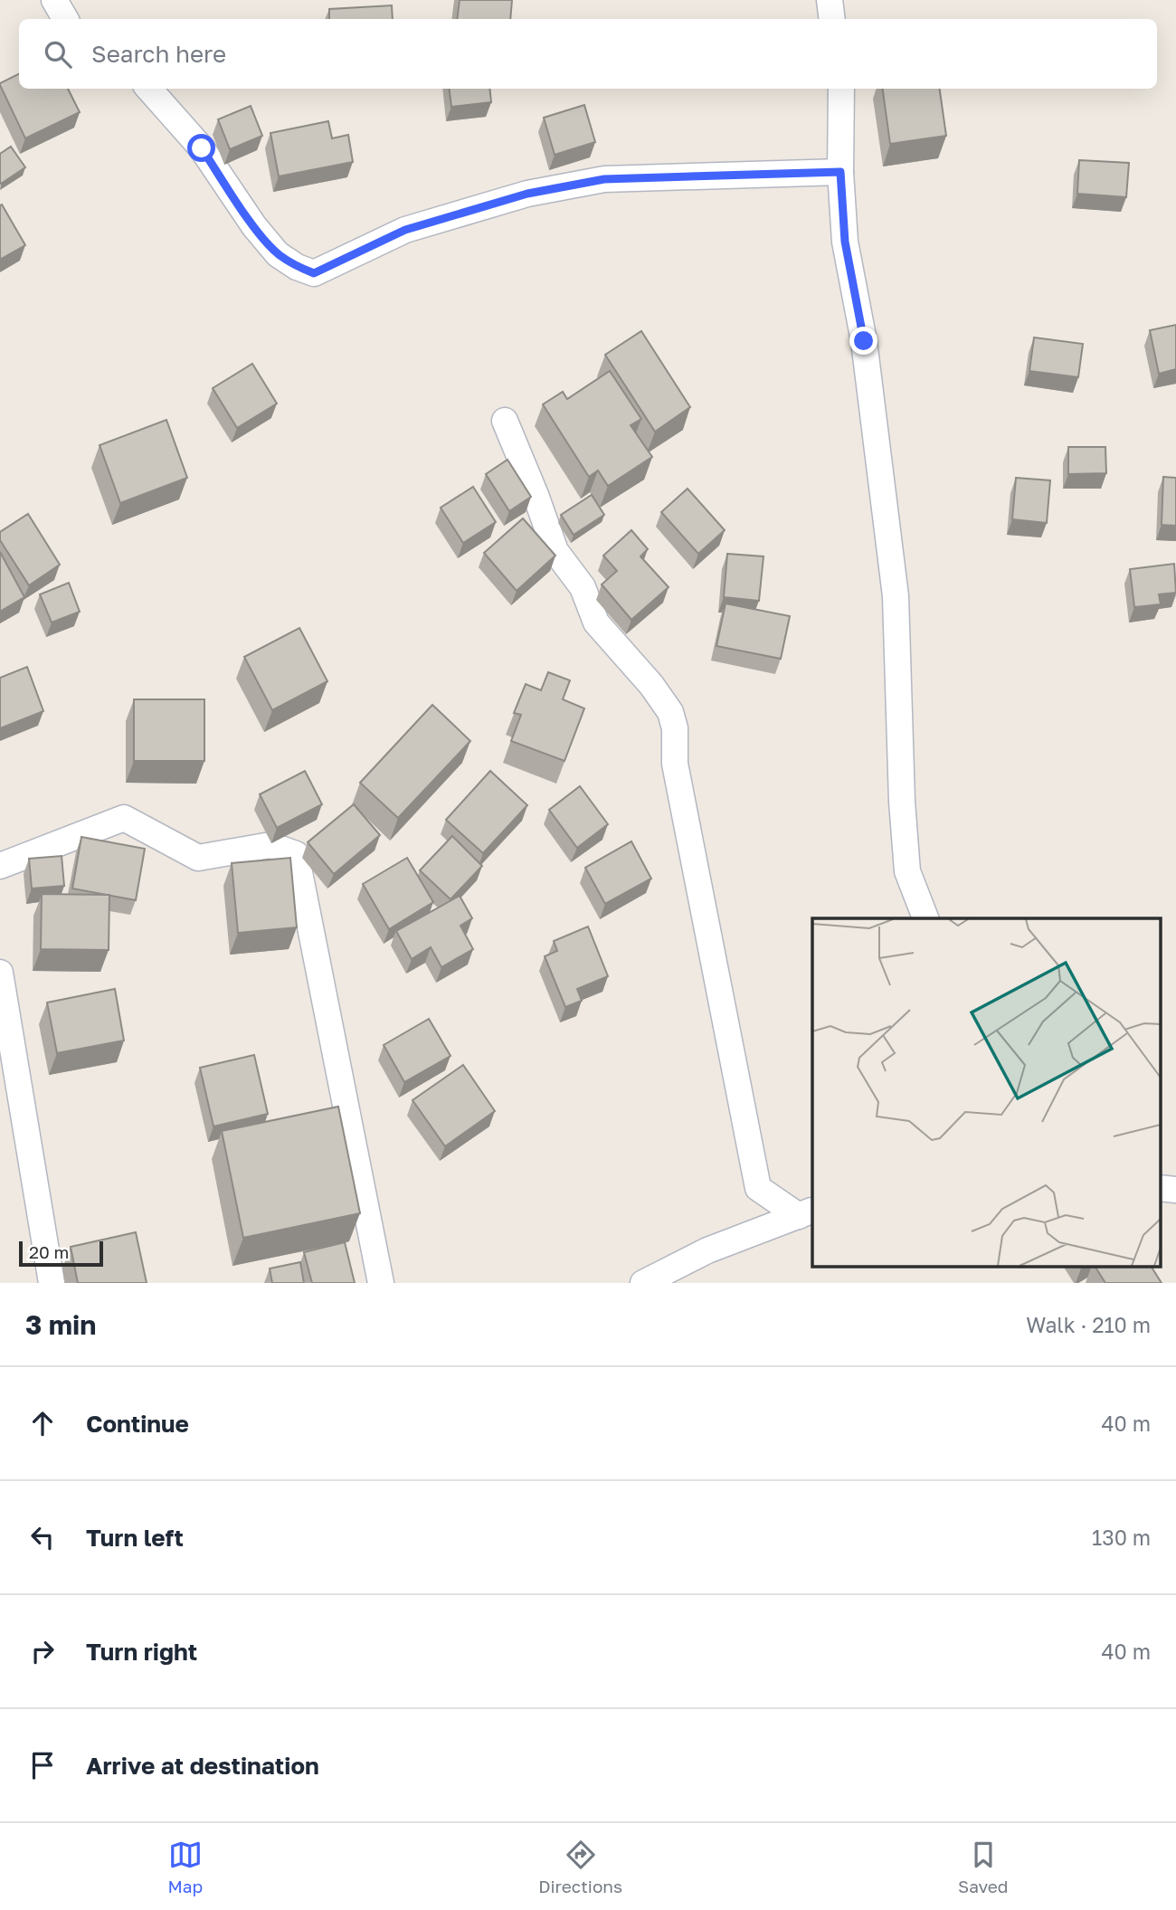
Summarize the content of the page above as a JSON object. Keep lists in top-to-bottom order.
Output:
{
  "scale_bar": "20 m",
  "page": {
    "search": "Search here",
    "scale": "20 m",
    "heading": ["3 min", "Walk · 210 m"],
    "list": [
      ["Continue", "40 m"],
      ["Turn left", "130 m"],
      ["Turn right", "40 m"],
      "Arrive at destination"
    ],
    "nav": ["Map", "Directions", "Saved"]
  }
}
